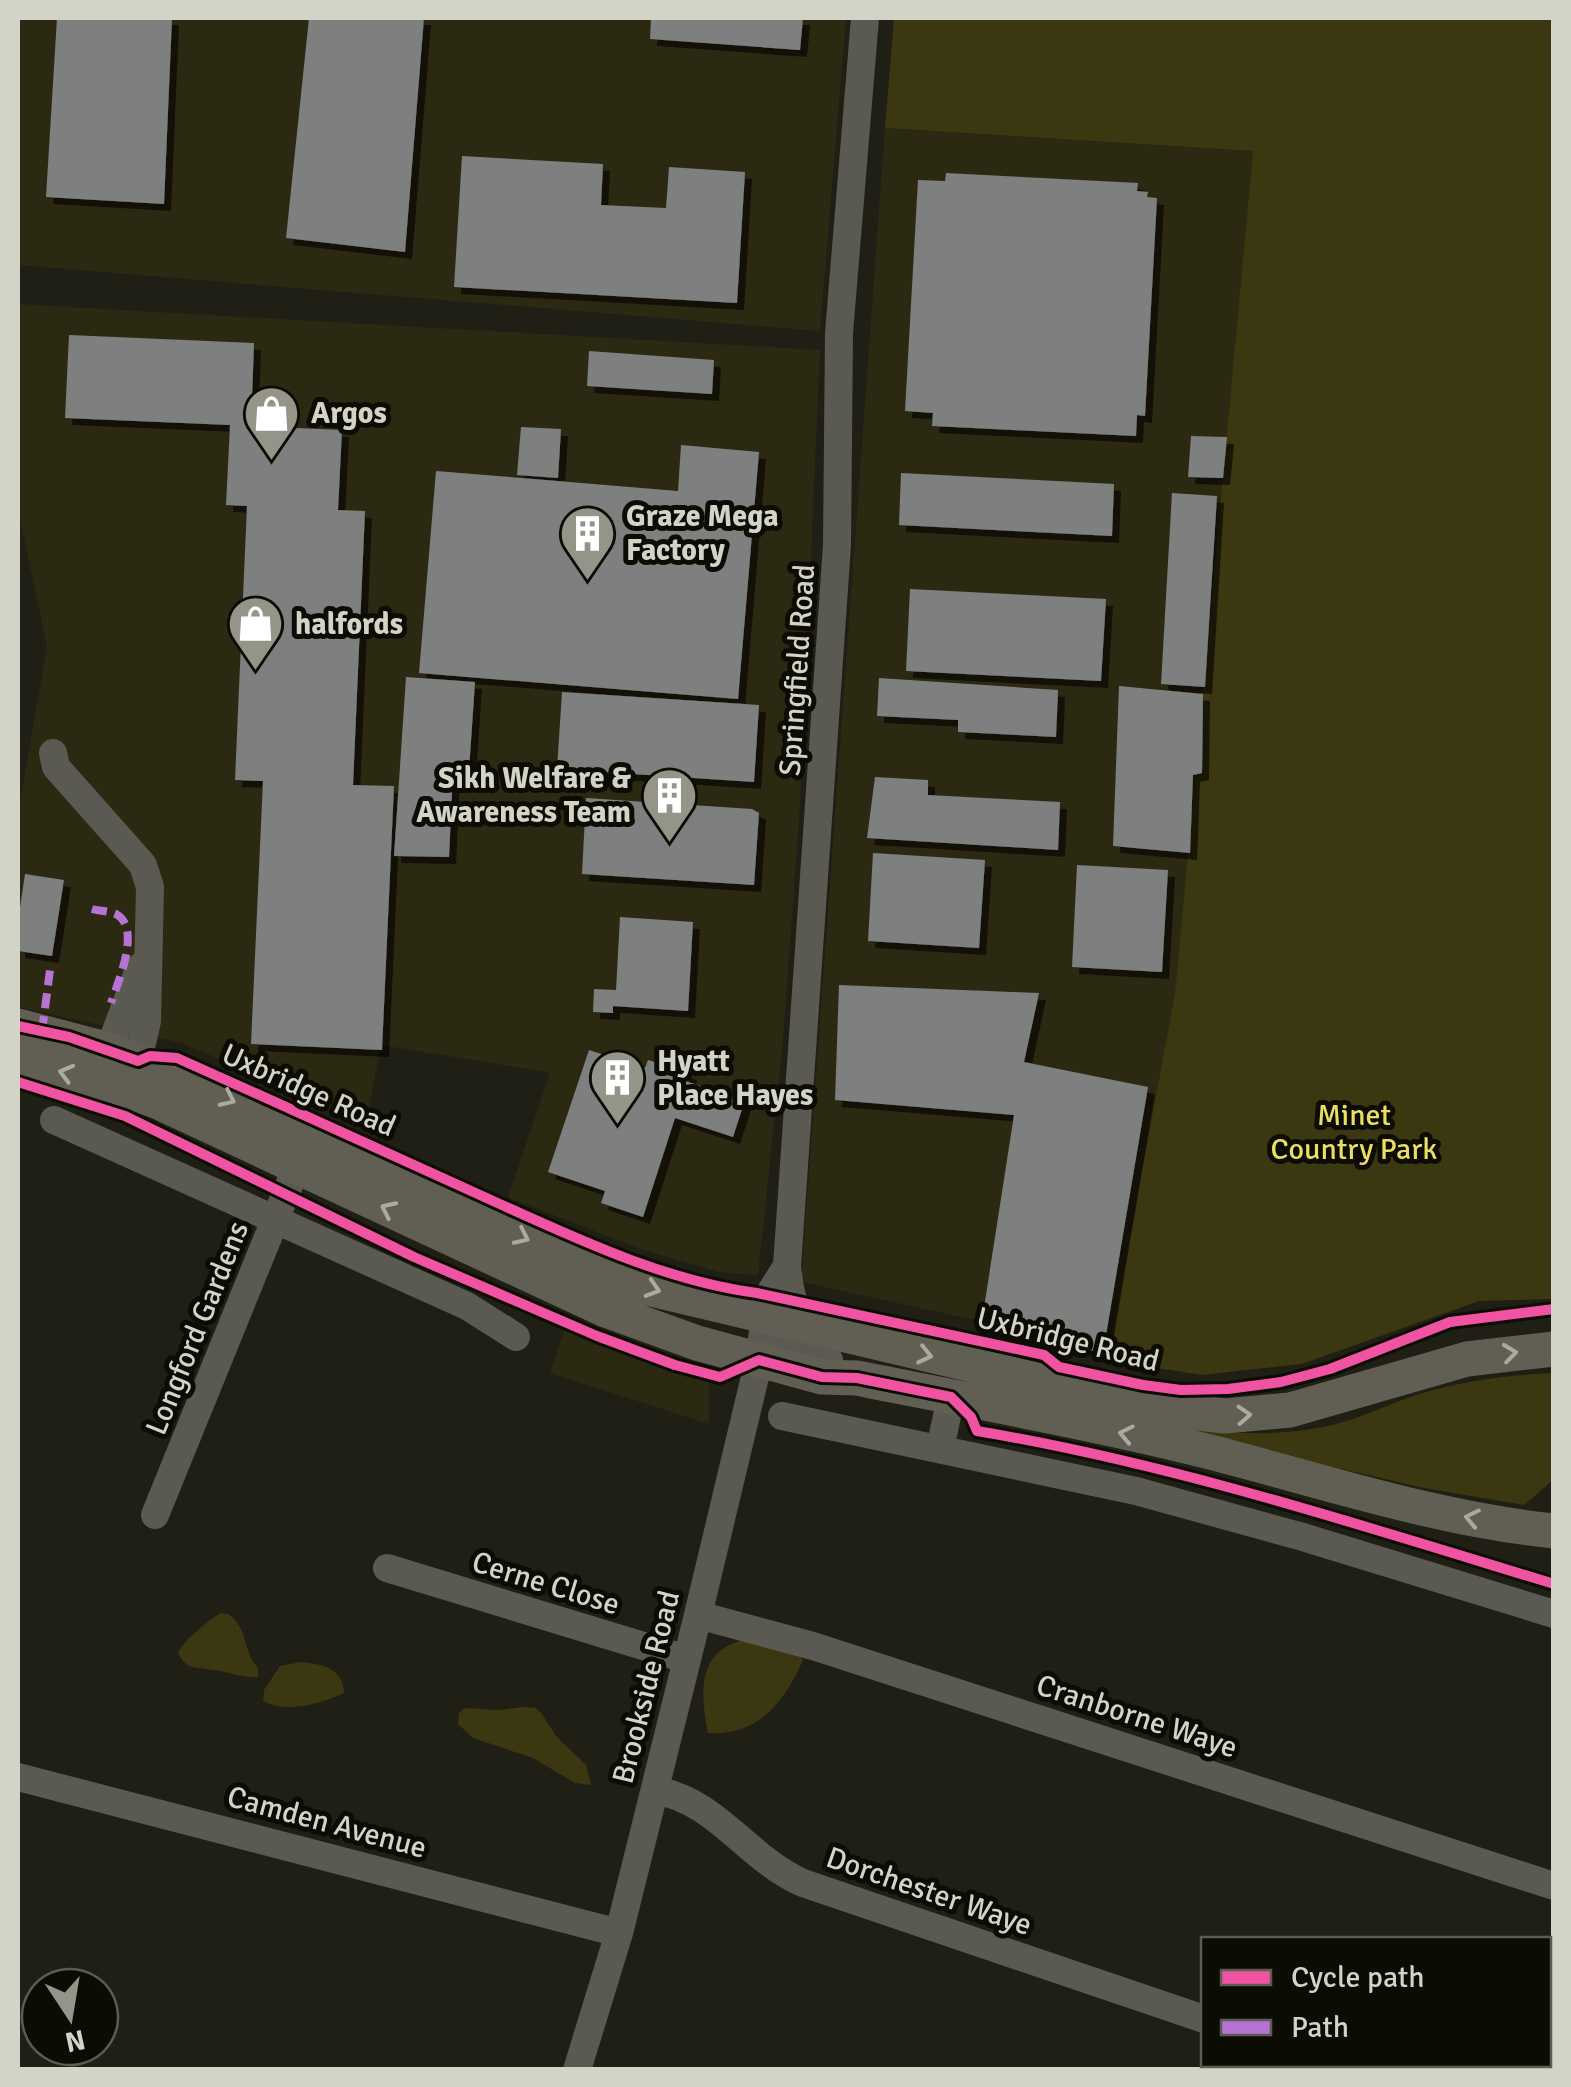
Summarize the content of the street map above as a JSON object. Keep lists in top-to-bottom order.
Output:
{
  "streets": {
    "main road": ["Uxbridge Road"],
    "street": [
      "Springfield Road",
      "Longford Gardens",
      "Cerne Close",
      "Brookside Road",
      "Cranborne Waye",
      "Camden Avenue",
      "Dorchester Waye"
    ]
  },
  "crossings": [
    ["Springfield Road", "Uxbridge Road"],
    ["Springfield Road", "Brookside Road"],
    ["Uxbridge Road", "Longford Gardens"],
    ["Uxbridge Road", "Brookside Road"],
    ["Cerne Close", "Brookside Road"],
    ["Brookside Road", "Cranborne Waye"],
    ["Brookside Road", "Camden Avenue"],
    ["Brookside Road", "Dorchester Waye"]
  ],
  "parks": ["Minet Country Park"],
  "places": {
    "shop": ["Argos", "halfords"],
    "building": ["Graze Mega Factory", "Sikh Welfare & Awareness Team", "Hyatt Place Hayes"]
  },
  "legend": ["Cycle path", "Path"],
  "north": "bottom"
}
